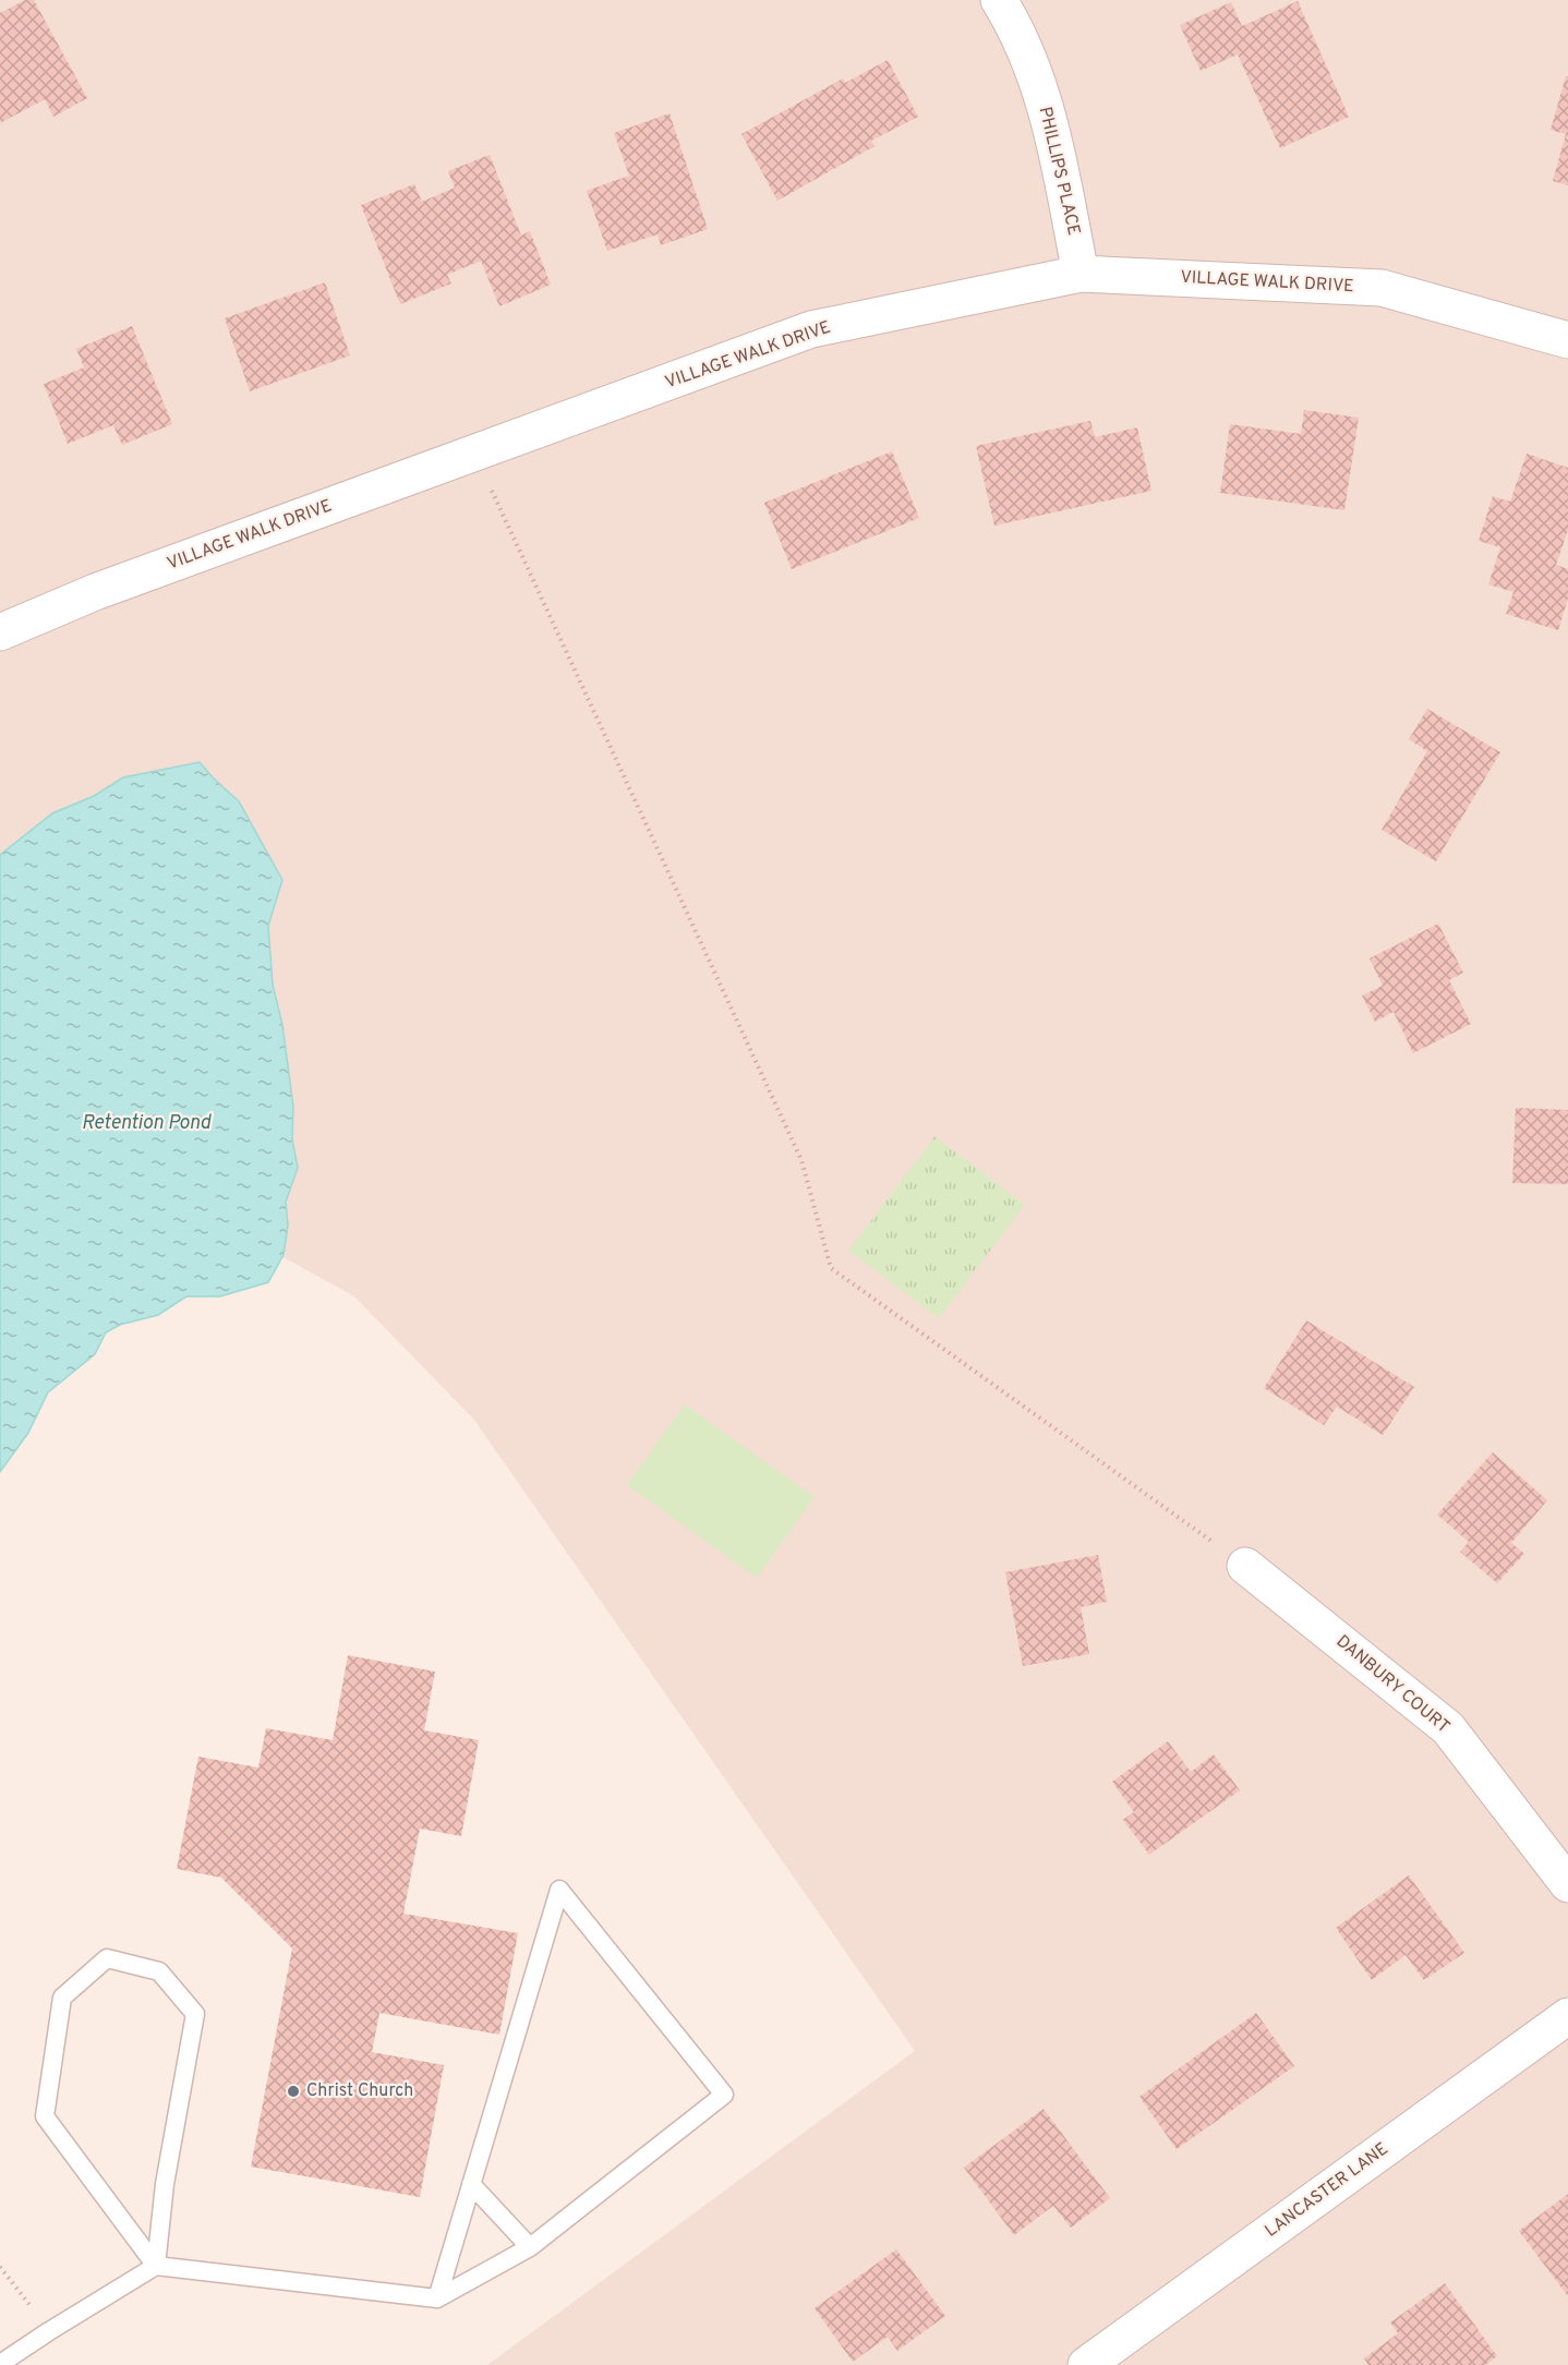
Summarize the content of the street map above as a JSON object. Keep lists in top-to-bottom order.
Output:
{
  "streets": {
    "street": [
      "PHILLIPS PLACE",
      "VILLAGE WALK DRIVE",
      "DANBURY COURT",
      "LANCASTER LANE"
    ]
  },
  "crossings": [
    ["PHILLIPS PLACE", "VILLAGE WALK DRIVE"]
  ],
  "water": ["Retention Pond"],
  "places": ["Christ Church"]
}
